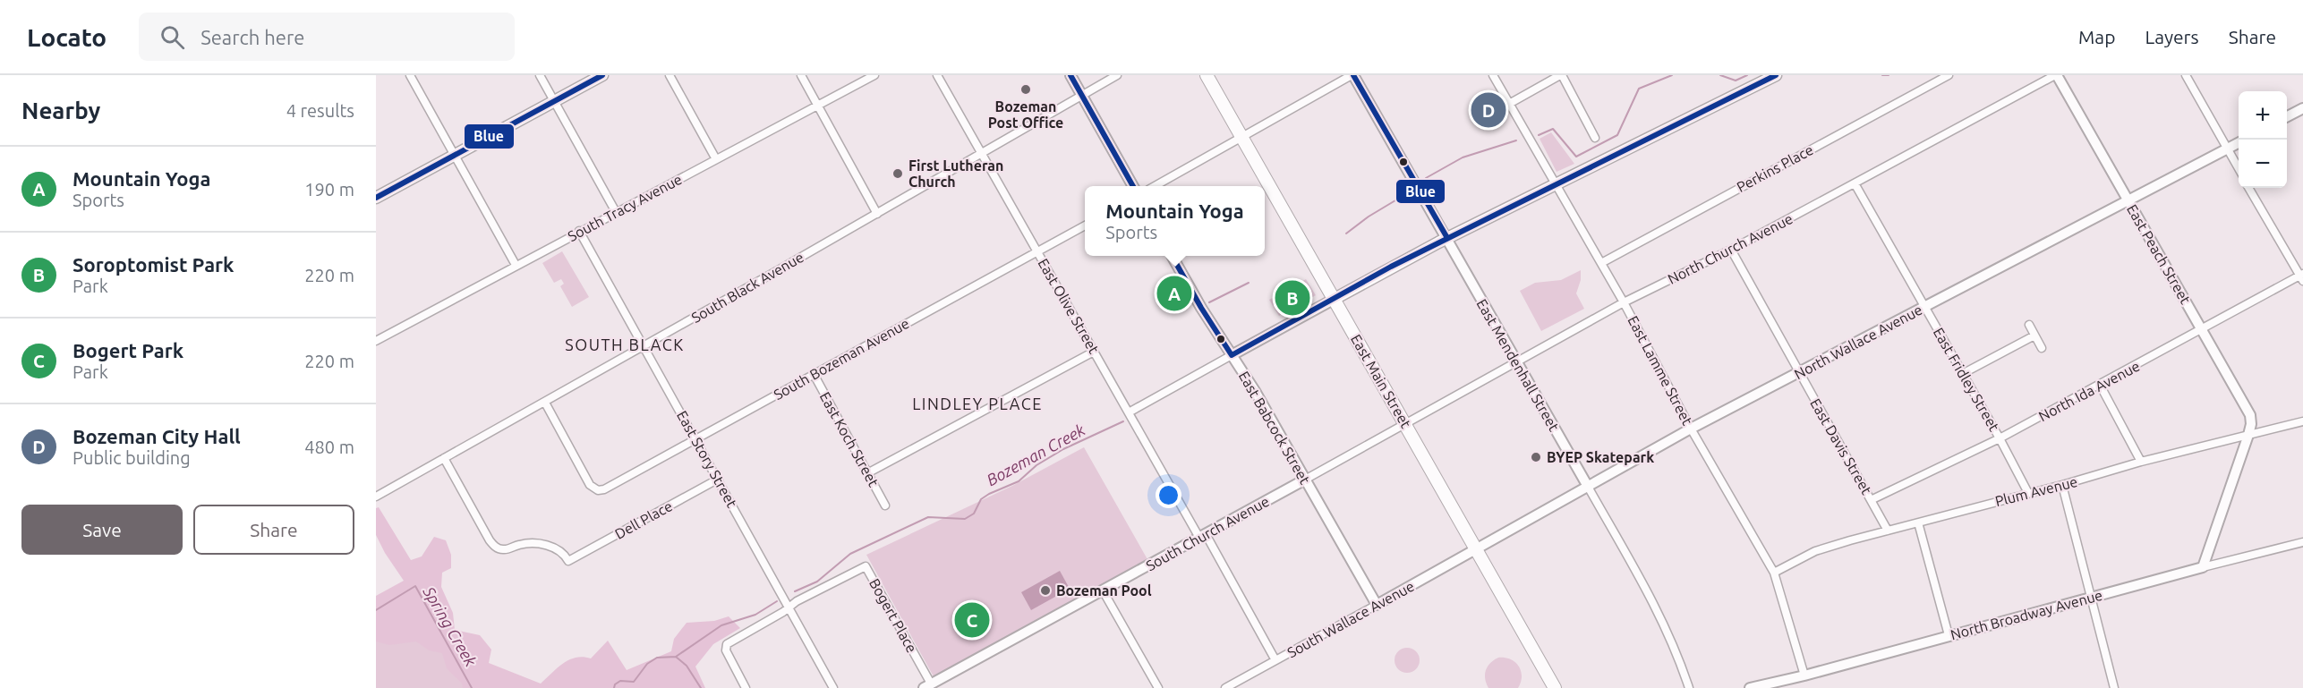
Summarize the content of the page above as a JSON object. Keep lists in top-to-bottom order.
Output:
{
  "streets": {
    "highway": ["East Main Street"],
    "street": [
      "Perkins Place",
      "South Tracy Avenue",
      "North Church Avenue",
      "East Peach Street",
      "South Black Avenue",
      "East Olive Street",
      "North Wallace Avenue",
      "South Bozeman Avenue",
      "East Mendenhall Street",
      "East Lamme Street",
      "East Fridley Street",
      "North Ida Avenue",
      "East Babcock Street",
      "East Koch Street",
      "East Davis Street",
      "East Story Street",
      "Plum Avenue",
      "Dell Place",
      "South Church Avenue",
      "North Broadway Avenue",
      "Bogert Place",
      "South Wallace Avenue"
    ]
  },
  "crossings": [
    ["Perkins Place", "East Lamme Street"],
    ["South Tracy Avenue", "East Story Street"],
    ["North Church Avenue", "East Peach Street"],
    ["North Church Avenue", "East Mendenhall Street"],
    ["North Church Avenue", "East Lamme Street"],
    ["North Church Avenue", "East Fridley Street"],
    ["North Church Avenue", "East Main Street"],
    ["North Church Avenue", "East Davis Street"],
    ["North Church Avenue", "South Church Avenue"],
    ["East Peach Street", "North Wallace Avenue"],
    ["East Peach Street", "North Ida Avenue"],
    ["East Peach Street", "Plum Avenue"],
    ["South Black Avenue", "East Olive Street"],
    ["South Black Avenue", "South Bozeman Avenue"],
    ["South Black Avenue", "East Story Street"],
    ["South Black Avenue", "Dell Place"],
    ["East Olive Street", "South Bozeman Avenue"],
    ["East Olive Street", "South Church Avenue"],
    ["East Olive Street", "South Wallace Avenue"],
    ["North Wallace Avenue", "East Mendenhall Street"],
    ["North Wallace Avenue", "East Lamme Street"],
    ["North Wallace Avenue", "East Fridley Street"],
    ["North Wallace Avenue", "East Main Street"],
    ["North Wallace Avenue", "East Davis Street"],
    ["North Wallace Avenue", "South Wallace Avenue"],
    ["South Bozeman Avenue", "East Koch Street"],
    ["South Bozeman Avenue", "East Story Street"],
    ["East Lamme Street", "Plum Avenue"],
    ["East Lamme Street", "North Broadway Avenue"],
    ["East Fridley Street", "North Ida Avenue"],
    ["East Fridley Street", "Plum Avenue"],
    ["East Main Street", "South Church Avenue"],
    ["East Main Street", "South Wallace Avenue"],
    ["North Ida Avenue", "East Davis Street"],
    ["East Babcock Street", "South Church Avenue"],
    ["East Babcock Street", "South Wallace Avenue"],
    ["East Davis Street", "Plum Avenue"],
    ["East Story Street", "Dell Place"],
    ["East Story Street", "Bogert Place"],
    ["South Church Avenue", "Bogert Place"]
  ],
  "districts": ["SOUTH BLACK", "LINDLEY PLACE"],
  "water": ["Bozeman Creek", "Spring Creek"],
  "places": [
    "Bozeman Post Office",
    "First Lutheran Church",
    "BYEP Skatepark",
    "Bozeman Pool"
  ],
  "lines": ["transit line Blue"],
  "page": {
    "header": "Locato",
    "search": "Search here",
    "nav": ["Map", "Layers", "Share"],
    "heading": ["Nearby", "4 results"],
    "pins": [
      "D",
      "A",
      "B",
      "C"
    ],
    "map_buttons": ["+", "−"],
    "list": [
      {
        "mark": "A",
        "name": "Mountain Yoga",
        "note": "Sports",
        "value": "190 m"
      },
      {
        "mark": "B",
        "name": "Soroptomist Park",
        "note": "Park",
        "value": "220 m"
      },
      {
        "mark": "C",
        "name": "Bogert Park",
        "note": "Park",
        "value": "220 m"
      },
      {
        "mark": "D",
        "name": "Bozeman City Hall",
        "note": "Public building",
        "value": "480 m"
      }
    ],
    "popup": ["Mountain Yoga", "Sports"],
    "buttons": ["Save", "Share"]
  }
}
